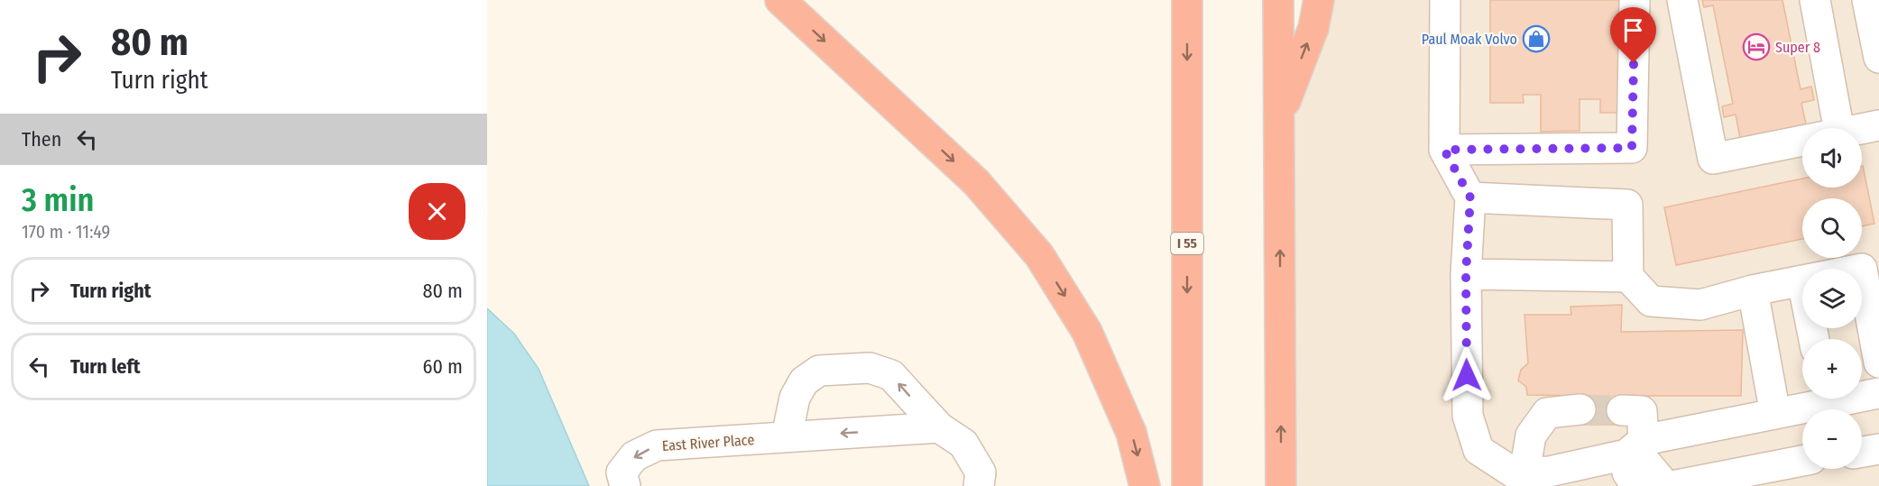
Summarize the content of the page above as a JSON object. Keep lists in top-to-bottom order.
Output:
{
  "streets": {
    "highway": ["I 55"],
    "street": ["East River Place"]
  },
  "one_way": ["East River Place"],
  "places": {
    "shop": ["Paul Moak Volvo"],
    "hotel": ["Super 8"]
  },
  "page": {
    "turn": ["80 m", "Turn right"],
    "then": "Then",
    "map_buttons": ["+", "−"],
    "heading": ["3 min", "170 m · 11:49"],
    "list": [
      {
        "name": "Turn right",
        "value": "80 m"
      },
      {
        "name": "Turn left",
        "value": "60 m"
      }
    ]
  }
}
